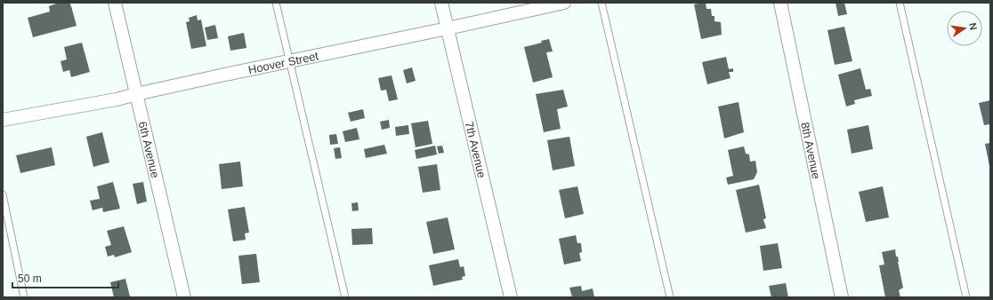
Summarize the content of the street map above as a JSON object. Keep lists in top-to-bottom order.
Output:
{
  "streets": {
    "street": [
      "Hoover Street",
      "6th Avenue",
      "7th Avenue",
      "8th Avenue"
    ]
  },
  "crossings": [
    ["Hoover Street", "6th Avenue"],
    ["Hoover Street", "7th Avenue"]
  ],
  "scale_bar": "50 m",
  "north": "right"
}
